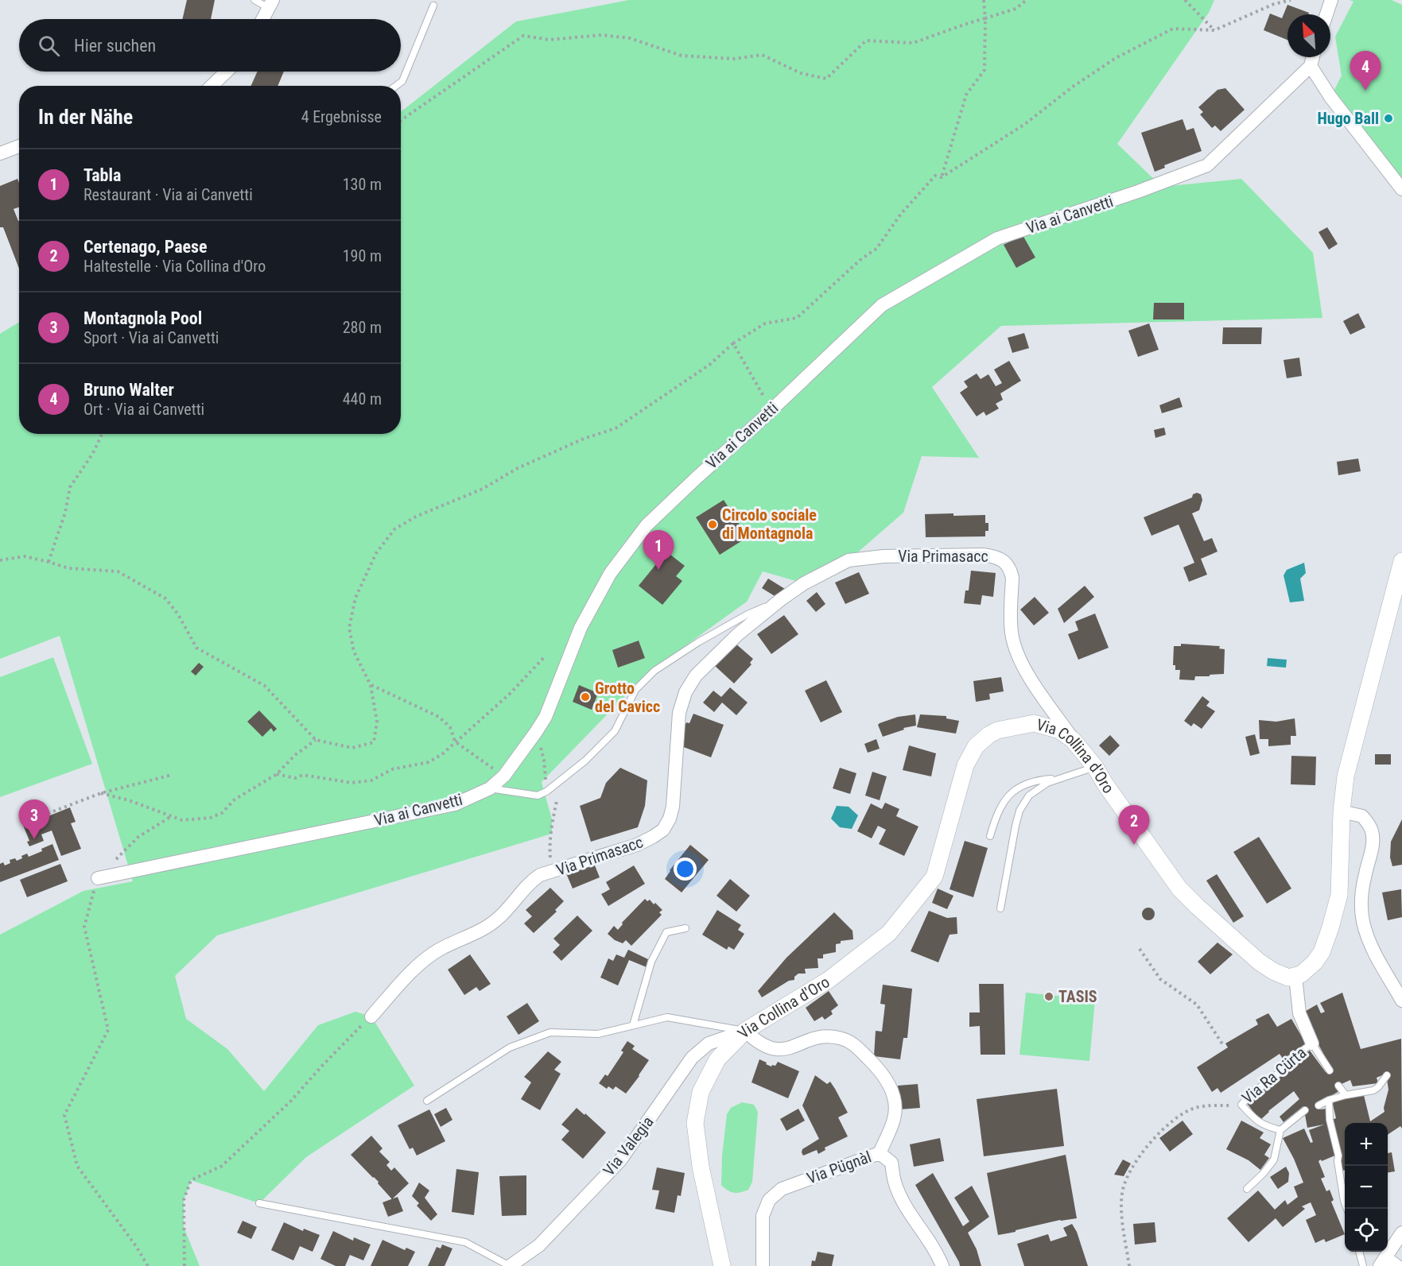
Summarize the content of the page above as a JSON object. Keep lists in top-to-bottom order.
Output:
{
  "streets": {
    "street": [
      "Via ai Canvetti",
      "Via Primasacc",
      "Via Collina d'Oro",
      "Via Valegia",
      "Via Pügnàl"
    ],
    "lane": ["Via Ra Cürta"]
  },
  "crossings": [
    ["Via Primasacc", "Via Collina d'Oro"],
    ["Via Collina d'Oro", "Via Valegia"],
    ["Via Collina d'Oro", "Via Pügnàl"],
    ["Via Valegia", "Via Pügnàl"]
  ],
  "places": [
    "Hugo Ball",
    "Circolo sociale di Montagnola",
    "Grotto del Cavicc",
    "TASIS"
  ],
  "north": "top left",
  "page": {
    "search": "Hier suchen",
    "pins": [
      "4",
      "1",
      "3",
      "2"
    ],
    "heading": ["In der Nähe", "4 Ergebnisse"],
    "list": [
      {
        "mark": "1",
        "name": "Tabla",
        "note": "Restaurant · Via ai Canvetti",
        "value": "130 m"
      },
      {
        "mark": "2",
        "name": "Certenago, Paese",
        "note": "Haltestelle · Via Collina d'Oro",
        "value": "190 m"
      },
      {
        "mark": "3",
        "name": "Montagnola Pool",
        "note": "Sport · Via ai Canvetti",
        "value": "280 m"
      },
      {
        "mark": "4",
        "name": "Bruno Walter",
        "note": "Ort · Via ai Canvetti",
        "value": "440 m"
      }
    ],
    "map_buttons": ["+", "−"]
  }
}
